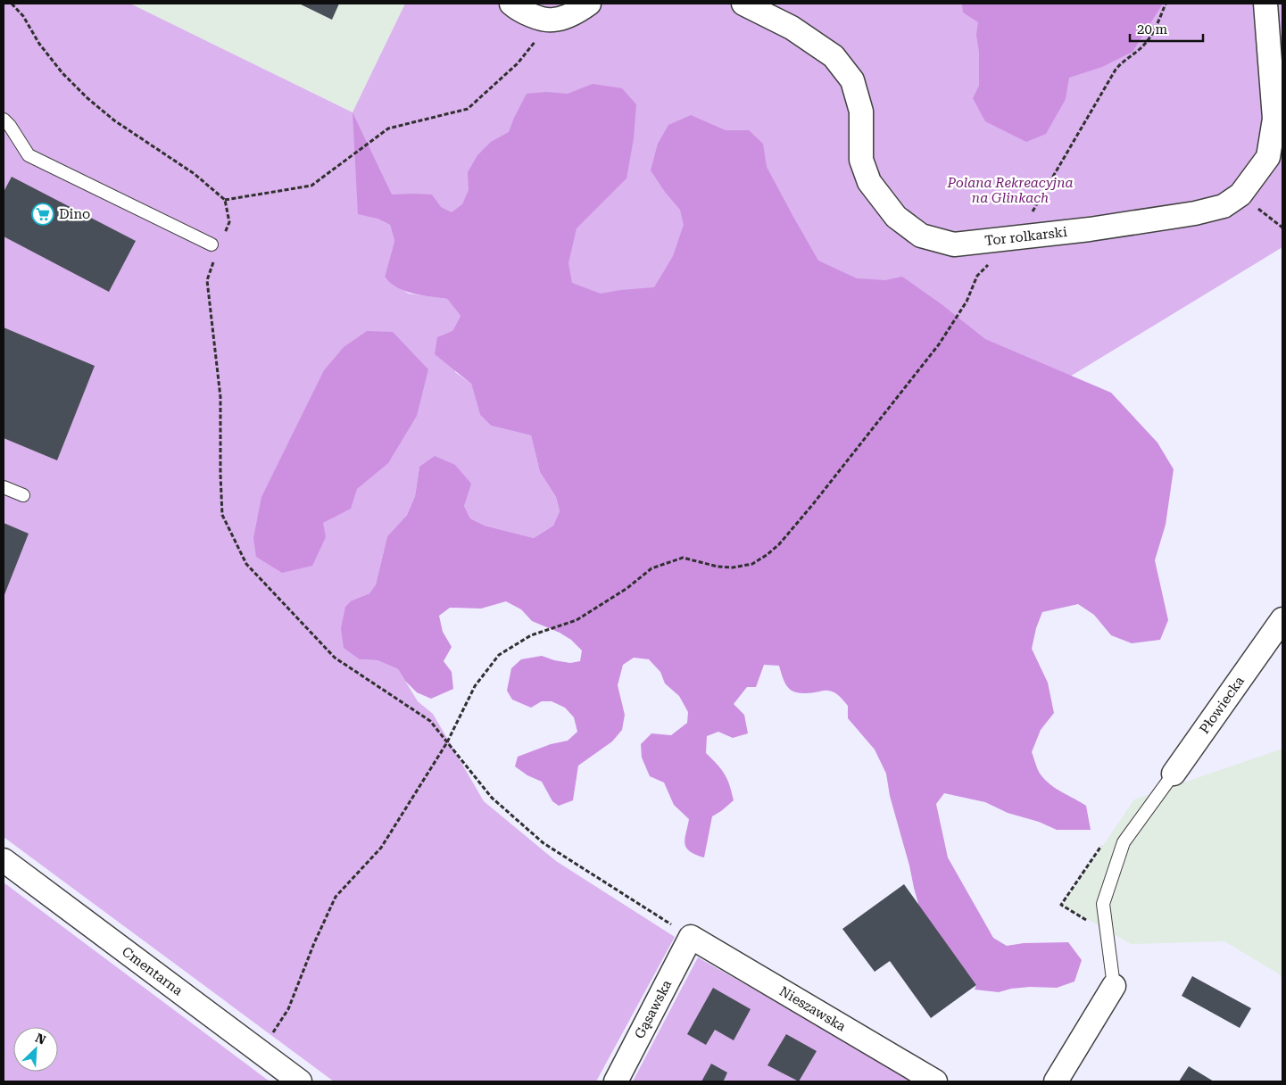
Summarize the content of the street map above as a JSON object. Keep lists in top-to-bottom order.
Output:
{
  "streets": {
    "street": [
      "Tor rolkarski",
      "Płowiecka",
      "Cmentarna",
      "Gąsawska",
      "Nieszawska"
    ]
  },
  "crossings": [
    ["Gąsawska", "Nieszawska"]
  ],
  "parks": ["Polana Rekreacyjna na Glinkach"],
  "places": {
    "supermarket": ["Dino"]
  },
  "scale_bar": "20 m",
  "north": "top right"
}
